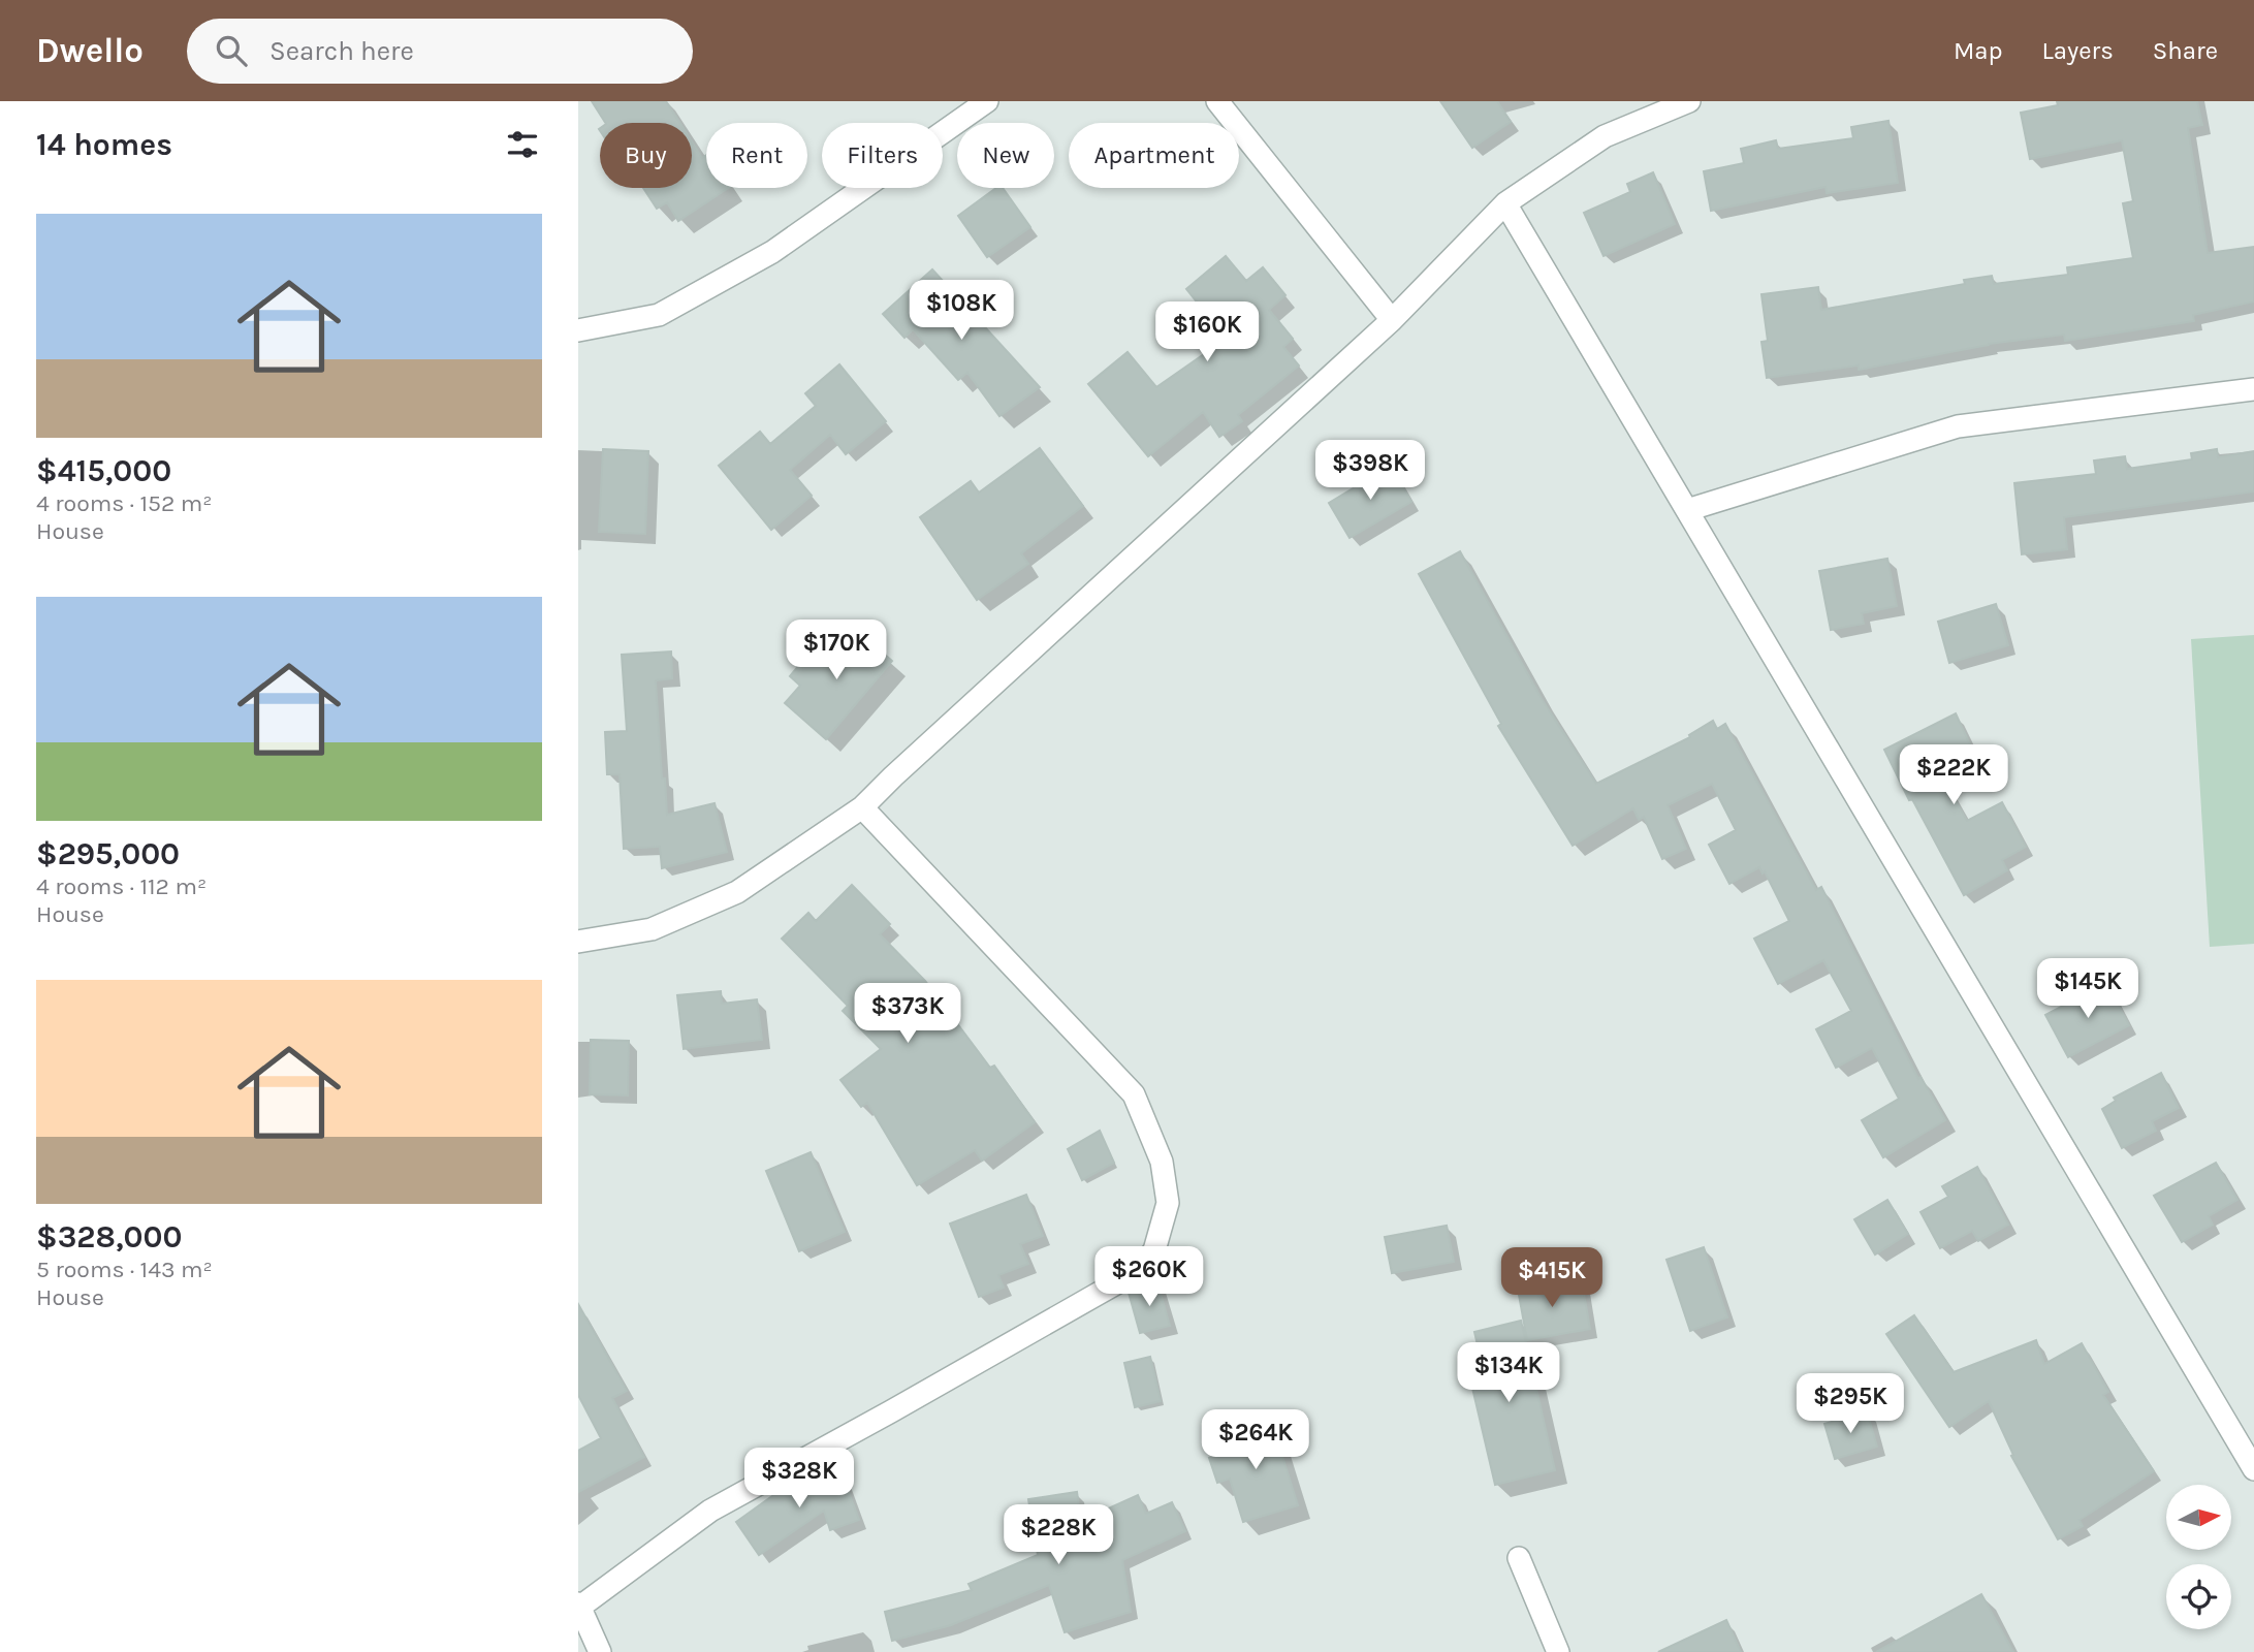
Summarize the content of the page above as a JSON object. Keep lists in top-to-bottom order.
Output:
{
  "north": "right",
  "page": {
    "header": "Dwello",
    "search": "Search here",
    "nav": ["Map", "Layers", "Share"],
    "heading": "14 homes",
    "chip": [
      "Buy",
      "Rent",
      "Filters",
      "New",
      "Apartment"
    ],
    "list": [
      {
        "name": "$415,000",
        "note": "4 rooms · 152 m² · House"
      },
      {
        "name": "$295,000",
        "note": "4 rooms · 112 m² · House"
      },
      {
        "name": "$328,000",
        "note": "5 rooms · 143 m² · House"
      }
    ],
    "price": [
      "$108K",
      "$160K",
      "$398K",
      "$170K",
      "$222K",
      "$145K",
      "$373K",
      "$260K",
      "$415K",
      "$134K",
      "$295K",
      "$264K",
      "$328K",
      "$228K"
    ]
  }
}
